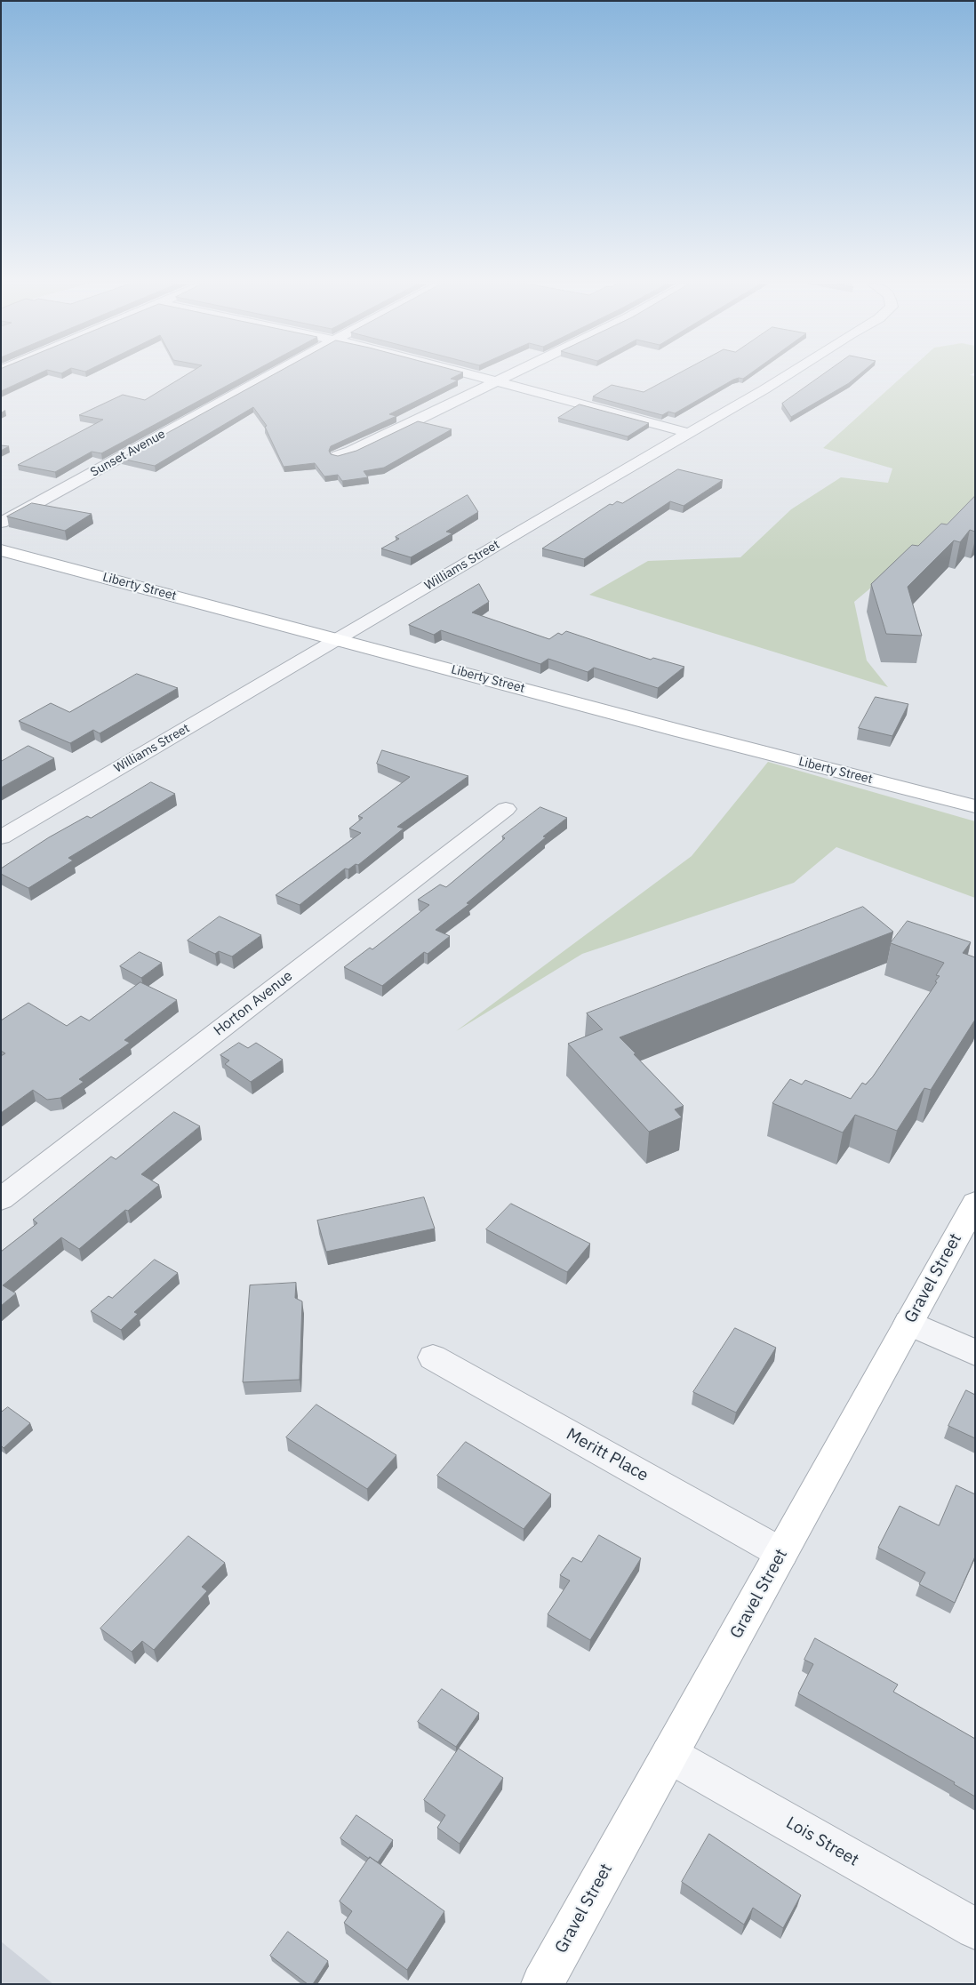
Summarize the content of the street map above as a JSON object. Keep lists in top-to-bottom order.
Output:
{
  "streets": {
    "main road": ["Liberty Street", "Gravel Street"],
    "street": [
      "Sunset Avenue",
      "Williams Street",
      "Horton Avenue",
      "Meritt Place",
      "Lois Street"
    ]
  },
  "crossings": [
    ["Williams Street", "Liberty Street"],
    ["Gravel Street", "Meritt Place"],
    ["Gravel Street", "Lois Street"]
  ]
}
